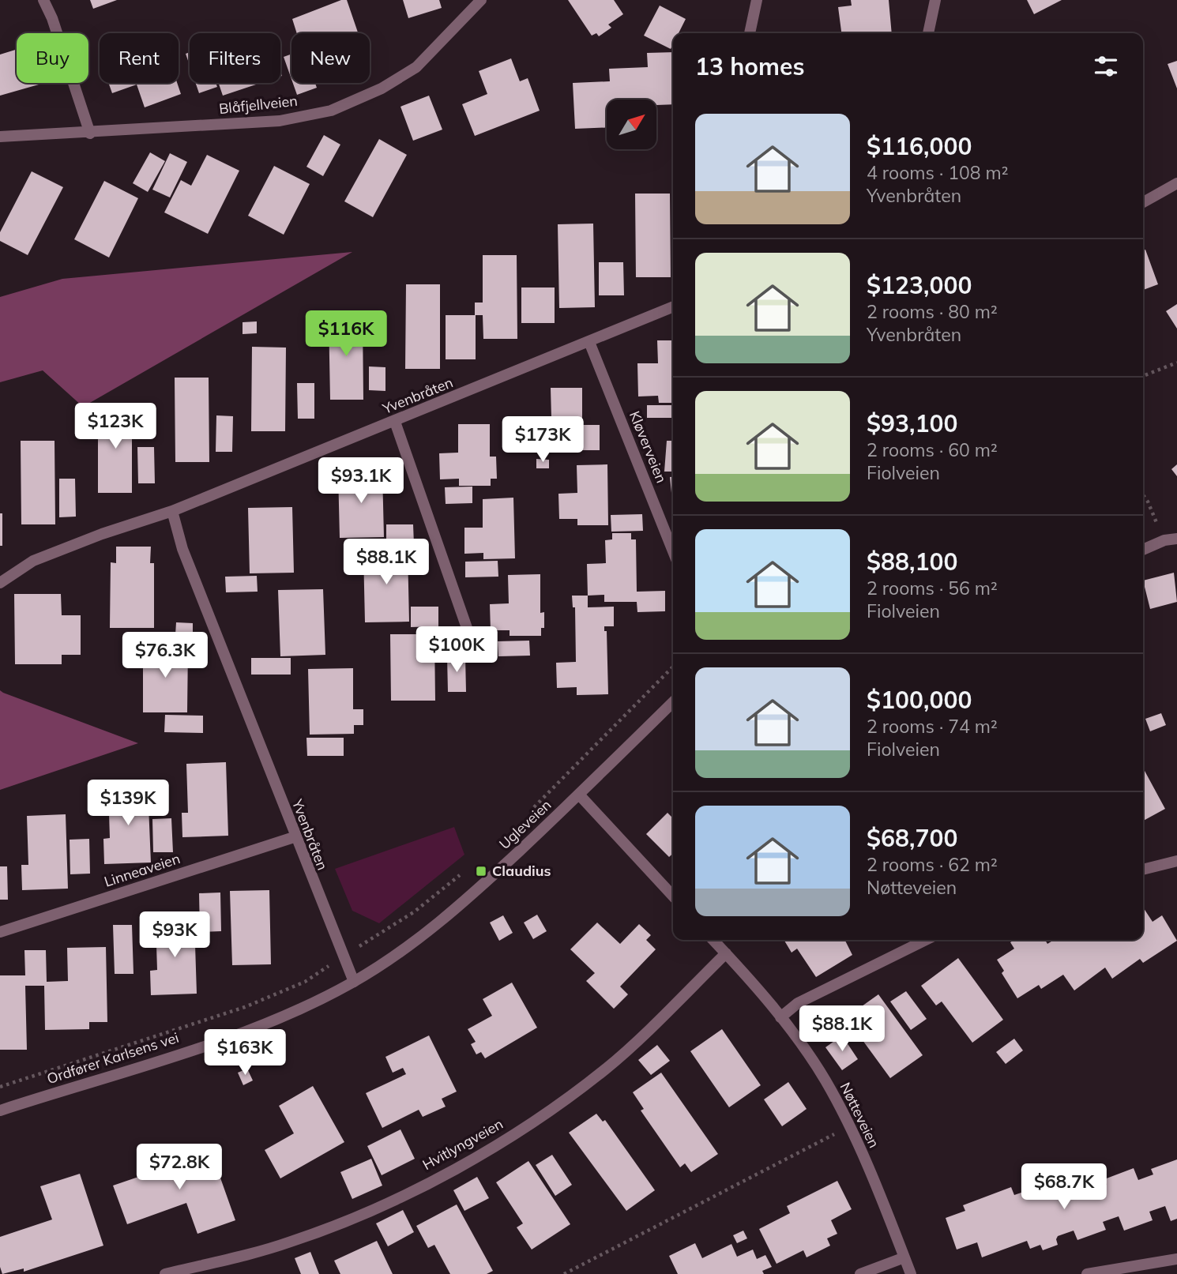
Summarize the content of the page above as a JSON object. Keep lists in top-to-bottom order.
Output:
{
  "streets": {
    "street": [
      "Blåfjellveien",
      "Yvenbråten",
      "Kløverveien",
      "Ugleveien",
      "Linneaveien",
      "Ordfører Karlsens vei",
      "Nøtteveien",
      "Hvitlyngveien"
    ]
  },
  "crossings": [
    ["Yvenbråten", "Kløverveien"],
    ["Yvenbråten", "Ugleveien"],
    ["Yvenbråten", "Linneaveien"],
    ["Ugleveien", "Ordfører Karlsens vei"],
    ["Nøtteveien", "Hvitlyngveien"]
  ],
  "places": {
    "transit": ["Claudius"]
  },
  "north": "top right",
  "page": {
    "chip": [
      "Buy",
      "Rent",
      "Filters",
      "New"
    ],
    "heading": "13 homes",
    "list": [
      {
        "name": "$116,000",
        "note": "4 rooms · 108 m² · Yvenbråten"
      },
      {
        "name": "$123,000",
        "note": "2 rooms · 80 m² · Yvenbråten"
      },
      {
        "name": "$93,100",
        "note": "2 rooms · 60 m² · Fiolveien"
      },
      {
        "name": "$88,100",
        "note": "2 rooms · 56 m² · Fiolveien"
      },
      {
        "name": "$100,000",
        "note": "2 rooms · 74 m² · Fiolveien"
      },
      {
        "name": "$68,700",
        "note": "2 rooms · 62 m² · Nøtteveien"
      }
    ],
    "price": [
      "$116K",
      "$123K",
      "$173K",
      "$93.1K",
      "$88.1K",
      "$100K",
      "$76.3K",
      "$139K",
      "$93K",
      "$88.1K",
      "$163K",
      "$72.8K",
      "$68.7K"
    ]
  }
}
